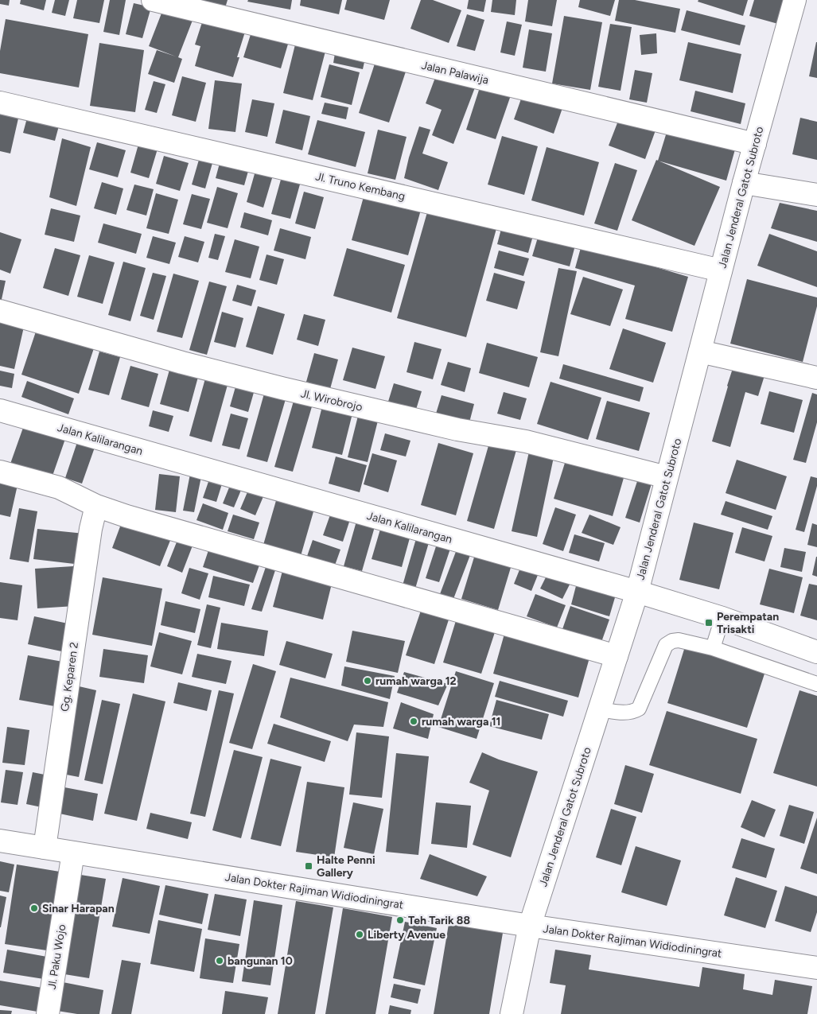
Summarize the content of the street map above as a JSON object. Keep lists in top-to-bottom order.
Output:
{
  "streets": {
    "street": [
      "Jalan Palawija",
      "Jl. Truno Kembang",
      "Jalan Jenderal Gatot Subroto",
      "Jl. Wirobrojo",
      "Jalan Kalilarangan",
      "Gg. Keparen 2",
      "Jalan Dokter Rajiman Widiodiningrat",
      "Jl. Paku Wojo"
    ]
  },
  "crossings": [
    ["Jalan Palawija", "Jalan Jenderal Gatot Subroto"],
    ["Jl. Truno Kembang", "Jalan Jenderal Gatot Subroto"],
    ["Jalan Jenderal Gatot Subroto", "Jl. Wirobrojo"],
    ["Jalan Jenderal Gatot Subroto", "Jalan Kalilarangan"],
    ["Jalan Jenderal Gatot Subroto", "Jalan Dokter Rajiman Widiodiningrat"],
    ["Gg. Keparen 2", "Jalan Dokter Rajiman Widiodiningrat"],
    ["Jalan Dokter Rajiman Widiodiningrat", "Jl. Paku Wojo"]
  ],
  "places": {
    "transit": ["Perempatan Trisakti", "Halte Penni Gallery"],
    "other": [
      "rumah warga 12",
      "rumah warga 11",
      "Sinar Harapan",
      "Teh Tarik 88",
      "Liberty Avenue",
      "bangunan 10"
    ]
  }
}
